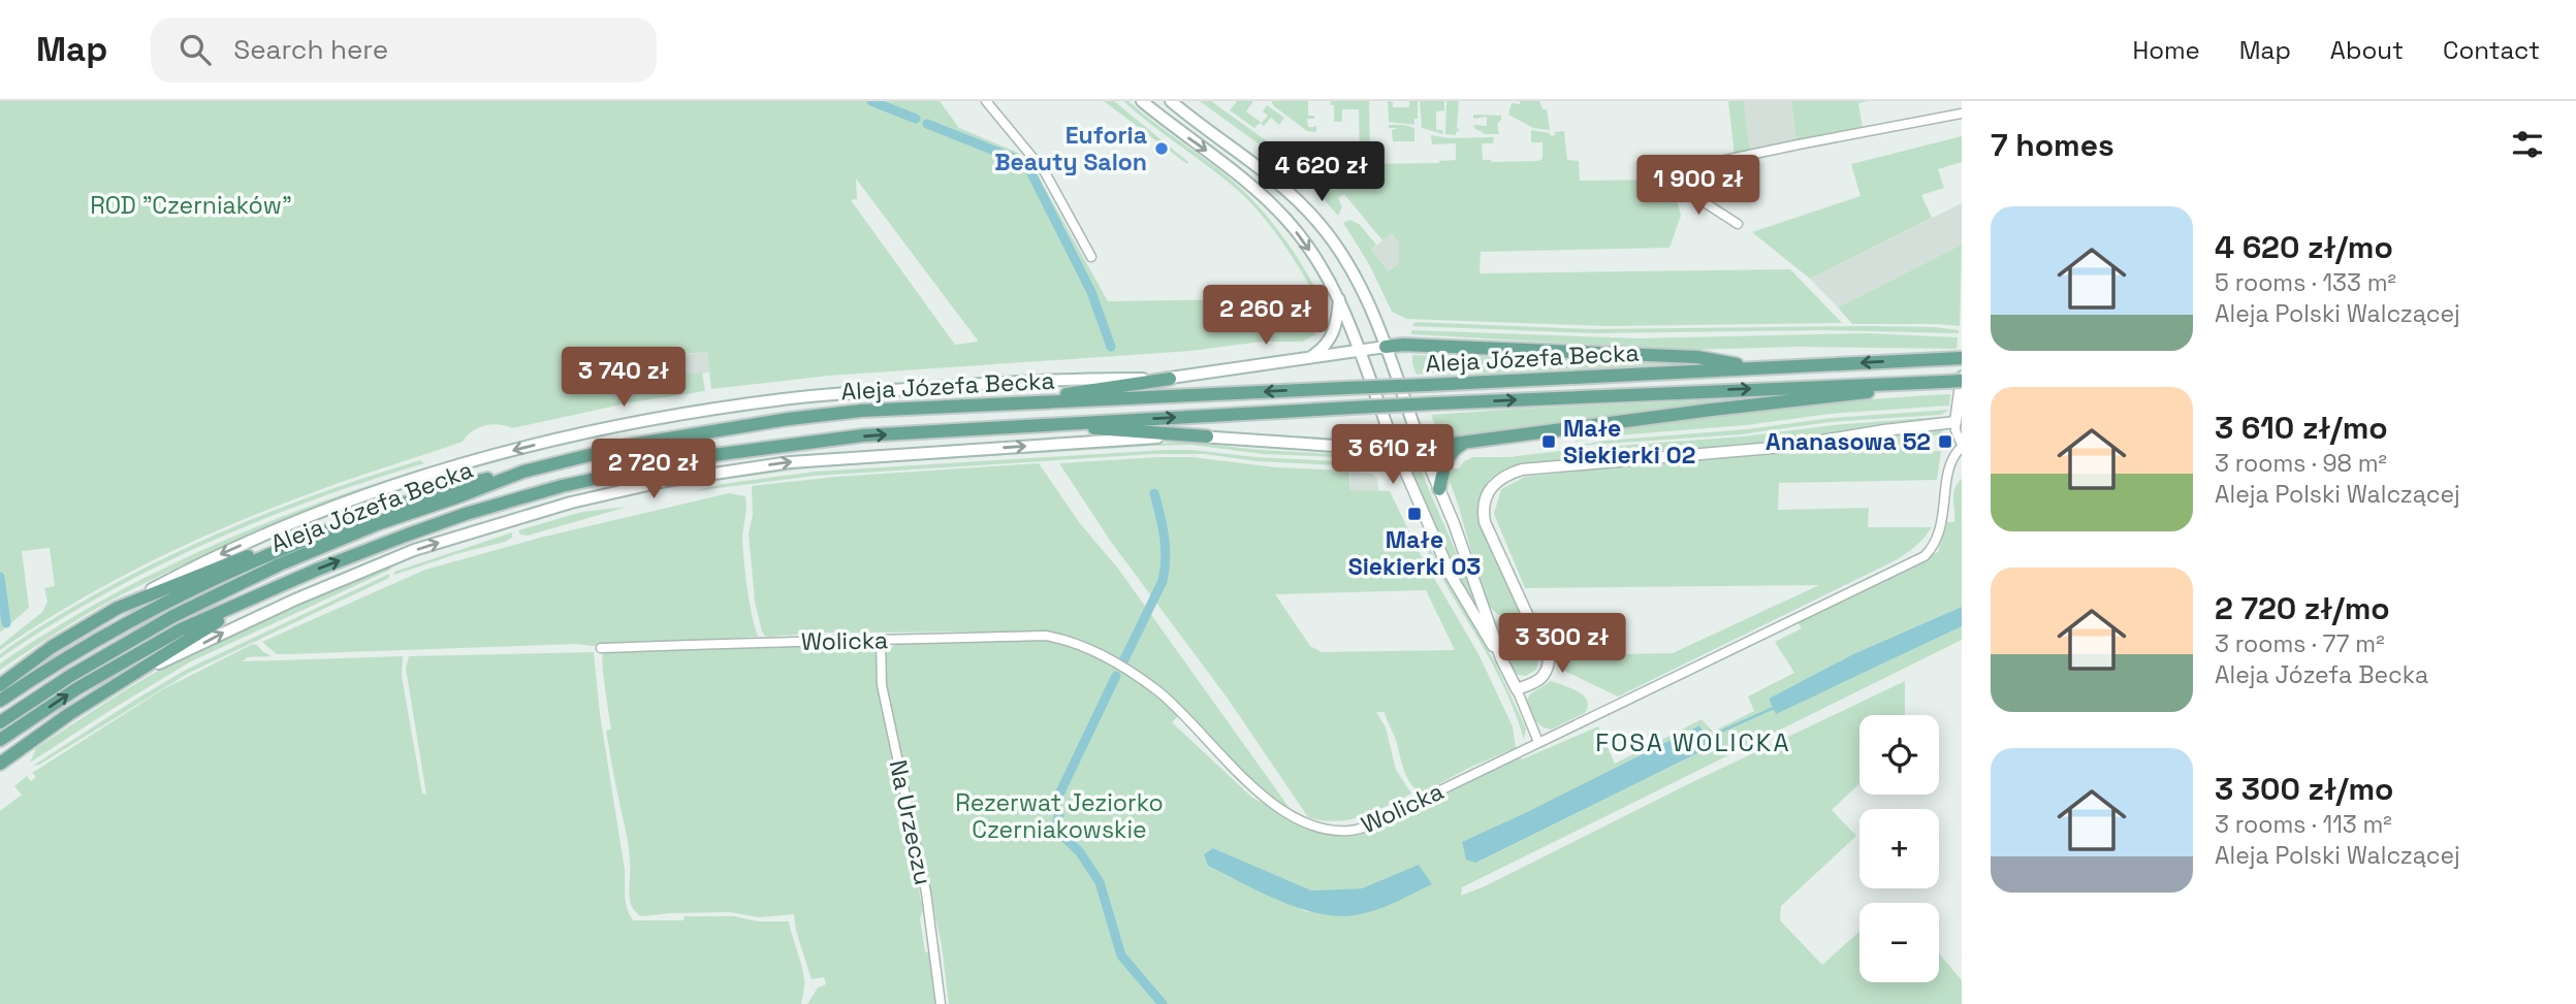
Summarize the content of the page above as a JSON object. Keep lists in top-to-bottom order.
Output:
{
  "streets": {
    "main road": ["Aleja Józefa Becka"],
    "street": ["Wolicka", "Na Urzeczu"]
  },
  "crossings": [
    ["Wolicka", "Na Urzeczu"]
  ],
  "districts": ["FOSA WOLICKA"],
  "parks": ["ROD \"Czerniaków\"", "Rezerwat Jeziorko Czerniakowskie"],
  "places": {
    "other": ["Euforia Beauty Salon"],
    "transit": ["Małe Siekierki 02", "Ananasowa 52", "Małe Siekierki 03"]
  },
  "page": {
    "header": "Map",
    "search": "Search here",
    "nav": [
      "Home",
      "Map",
      "About",
      "Contact"
    ],
    "heading": "7 homes",
    "price": [
      "4 620 zł",
      "1 900 zł",
      "2 260 zł",
      "3 740 zł",
      "3 610 zł",
      "2 720 zł",
      "3 300 zł"
    ],
    "list": [
      {
        "name": "4 620 zł/mo",
        "note": "5 rooms · 133 m² · Aleja Polski Walczącej"
      },
      {
        "name": "3 610 zł/mo",
        "note": "3 rooms · 98 m² · Aleja Polski Walczącej"
      },
      {
        "name": "2 720 zł/mo",
        "note": "3 rooms · 77 m² · Aleja Józefa Becka"
      },
      {
        "name": "3 300 zł/mo",
        "note": "3 rooms · 113 m² · Aleja Polski Walczącej"
      }
    ],
    "map_buttons": ["+", "−"]
  }
}
